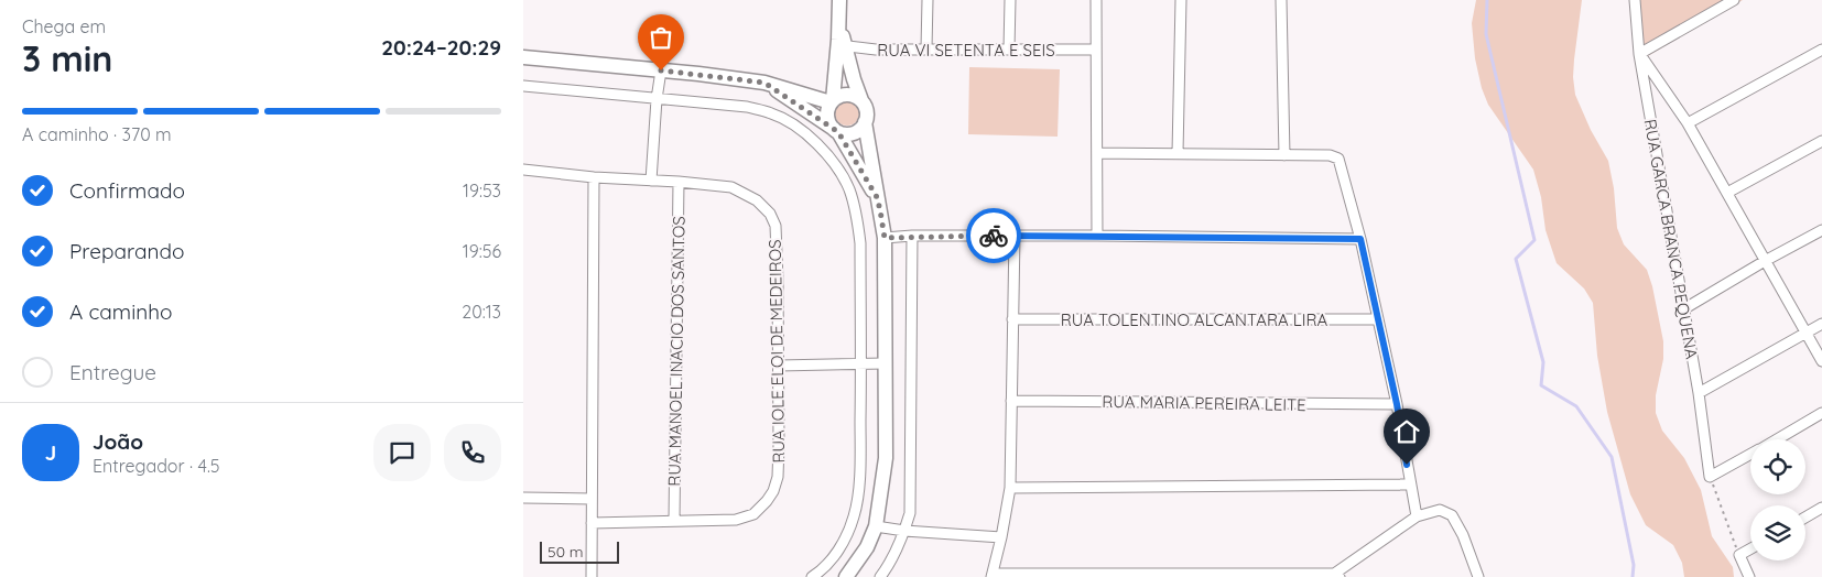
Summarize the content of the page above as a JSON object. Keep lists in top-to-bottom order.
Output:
{
  "streets": {
    "street": [
      "RUA VI SETENTA E SEIS",
      "RUA GARCA BRANCA PEQUENA",
      "RUA TOLENTINO ALCANTARA LIRA",
      "RUA MANOEL INACIO DOS SANTOS",
      "RUA IOLE ELOI DE MEDEIROS",
      "RUA MARIA PEREIRA LEITE"
    ]
  },
  "crossings": [
    ["RUA MANOEL INACIO DOS SANTOS", "RUA IOLE ELOI DE MEDEIROS"]
  ],
  "scale_bar": "50 m",
  "page": {
    "heading": ["3 min", "Chega em", "20:24–20:29"],
    "panel": ["João", "Entregador · 4.5"],
    "bar": "A caminho · 370 m",
    "list": [
      ["Confirmado", "19:53"],
      ["Preparando", "19:56"],
      ["A caminho", "20:13"],
      "Entregue"
    ],
    "round": "J",
    "scale": "50 m"
  }
}
